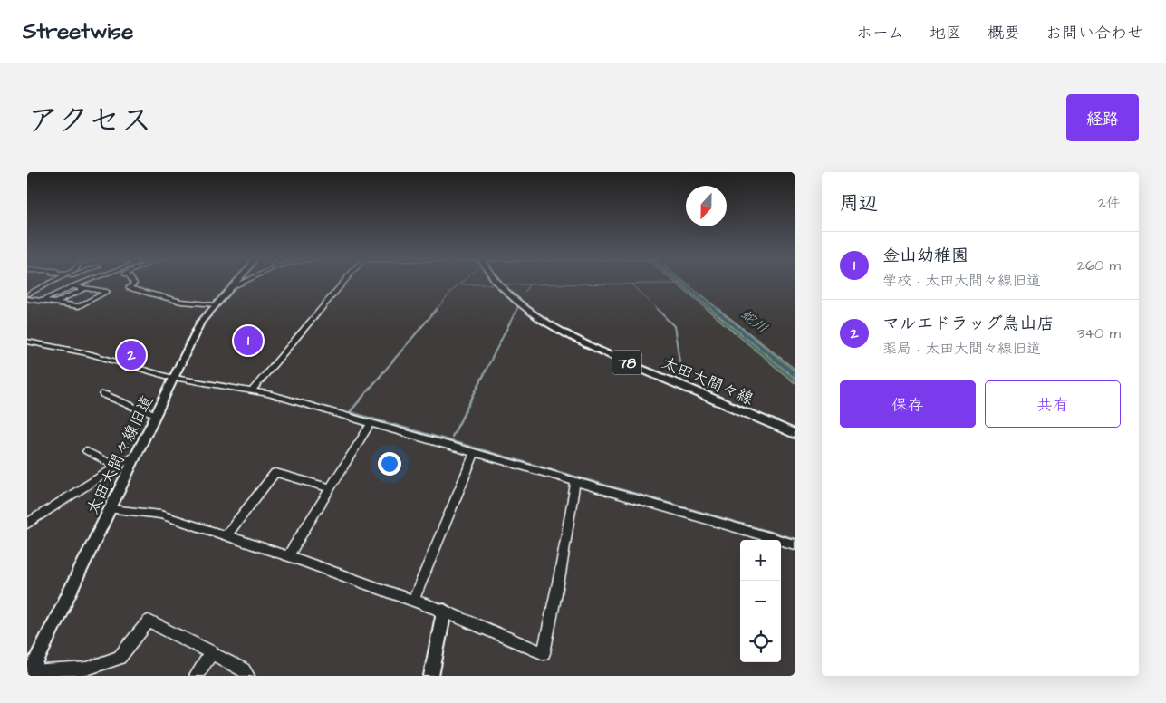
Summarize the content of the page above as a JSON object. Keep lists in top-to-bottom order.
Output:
{
  "streets": {
    "main road": ["78", "太田大間々線"],
    "street": ["太田大間々線旧道"]
  },
  "water": ["蛇川"],
  "north": "bottom",
  "page": {
    "header": "Streetwise",
    "nav": [
      "ホーム",
      "地図",
      "概要",
      "お問い合わせ"
    ],
    "title": "アクセス",
    "buttons": [
      "経路",
      ["保存", "共有"]
    ],
    "heading": ["周辺", "2件"],
    "list": [
      {
        "mark": "1",
        "name": "金山幼稚園",
        "note": "学校 · 太田大間々線旧道",
        "value": "260 m"
      },
      {
        "mark": "2",
        "name": "マルエドラッグ鳥山店",
        "note": "薬局 · 太田大間々線旧道",
        "value": "340 m"
      }
    ],
    "pins": ["1", "2"],
    "map_buttons": ["+", "−"]
  }
}
